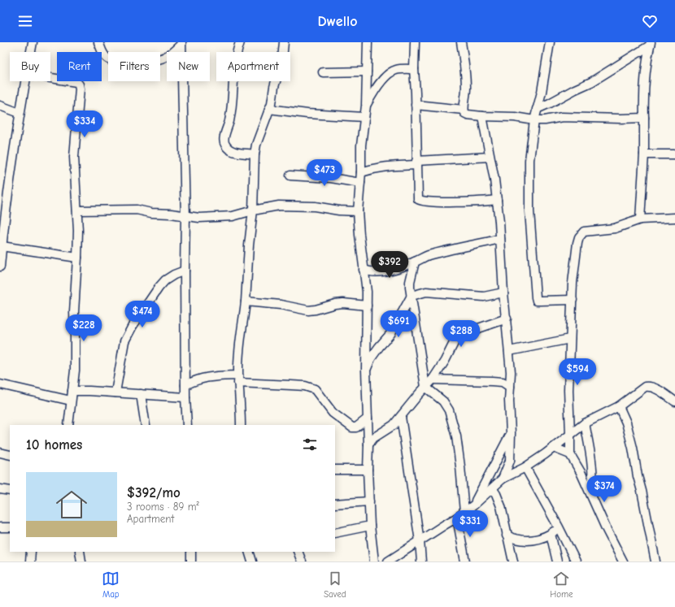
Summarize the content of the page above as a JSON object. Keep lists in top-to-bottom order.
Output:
{
  "page": {
    "header": "Dwello",
    "chip": [
      "Buy",
      "Rent",
      "Filters",
      "New",
      "Apartment"
    ],
    "price": [
      "$334",
      "$473",
      "$392",
      "$474",
      "$691",
      "$228",
      "$288",
      "$594",
      "$374",
      "$331"
    ],
    "heading": "10 homes",
    "list": [
      {
        "name": "$392/mo",
        "note": "3 rooms · 89 m² · Apartment"
      }
    ],
    "tabs": ["Map", "Saved", "Home"]
  }
}
